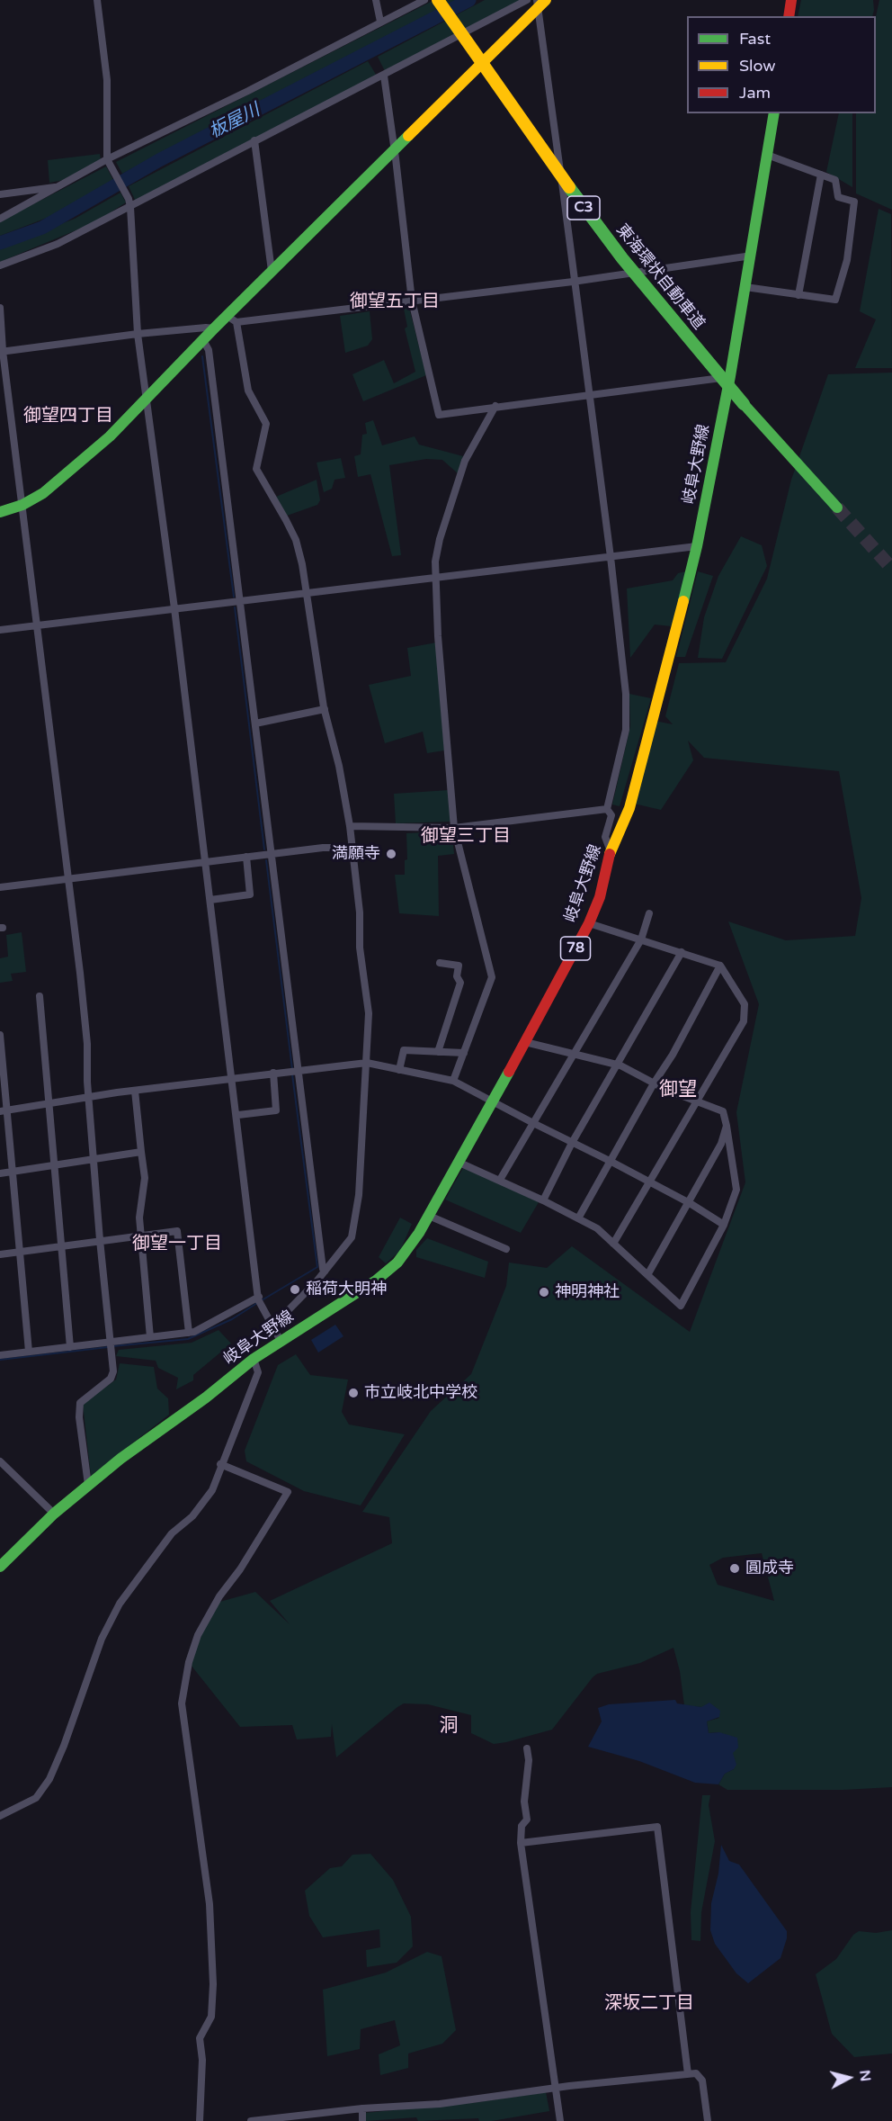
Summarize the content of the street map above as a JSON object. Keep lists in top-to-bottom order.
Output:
{
  "streets": {
    "main road": [
      "C3",
      "東海環状自動車道",
      "岐阜大野線",
      "78"
    ]
  },
  "districts": [
    "御望五丁目",
    "御望四丁目",
    "御望三丁目",
    "御望",
    "御望一丁目",
    "洞",
    "深坂二丁目"
  ],
  "water": ["板屋川"],
  "places": [
    "満願寺",
    "稲荷大明神",
    "神明神社",
    "市立岐北中学校",
    "圓成寺"
  ],
  "legend": ["Fast", "Slow", "Jam"],
  "north": "right"
}
